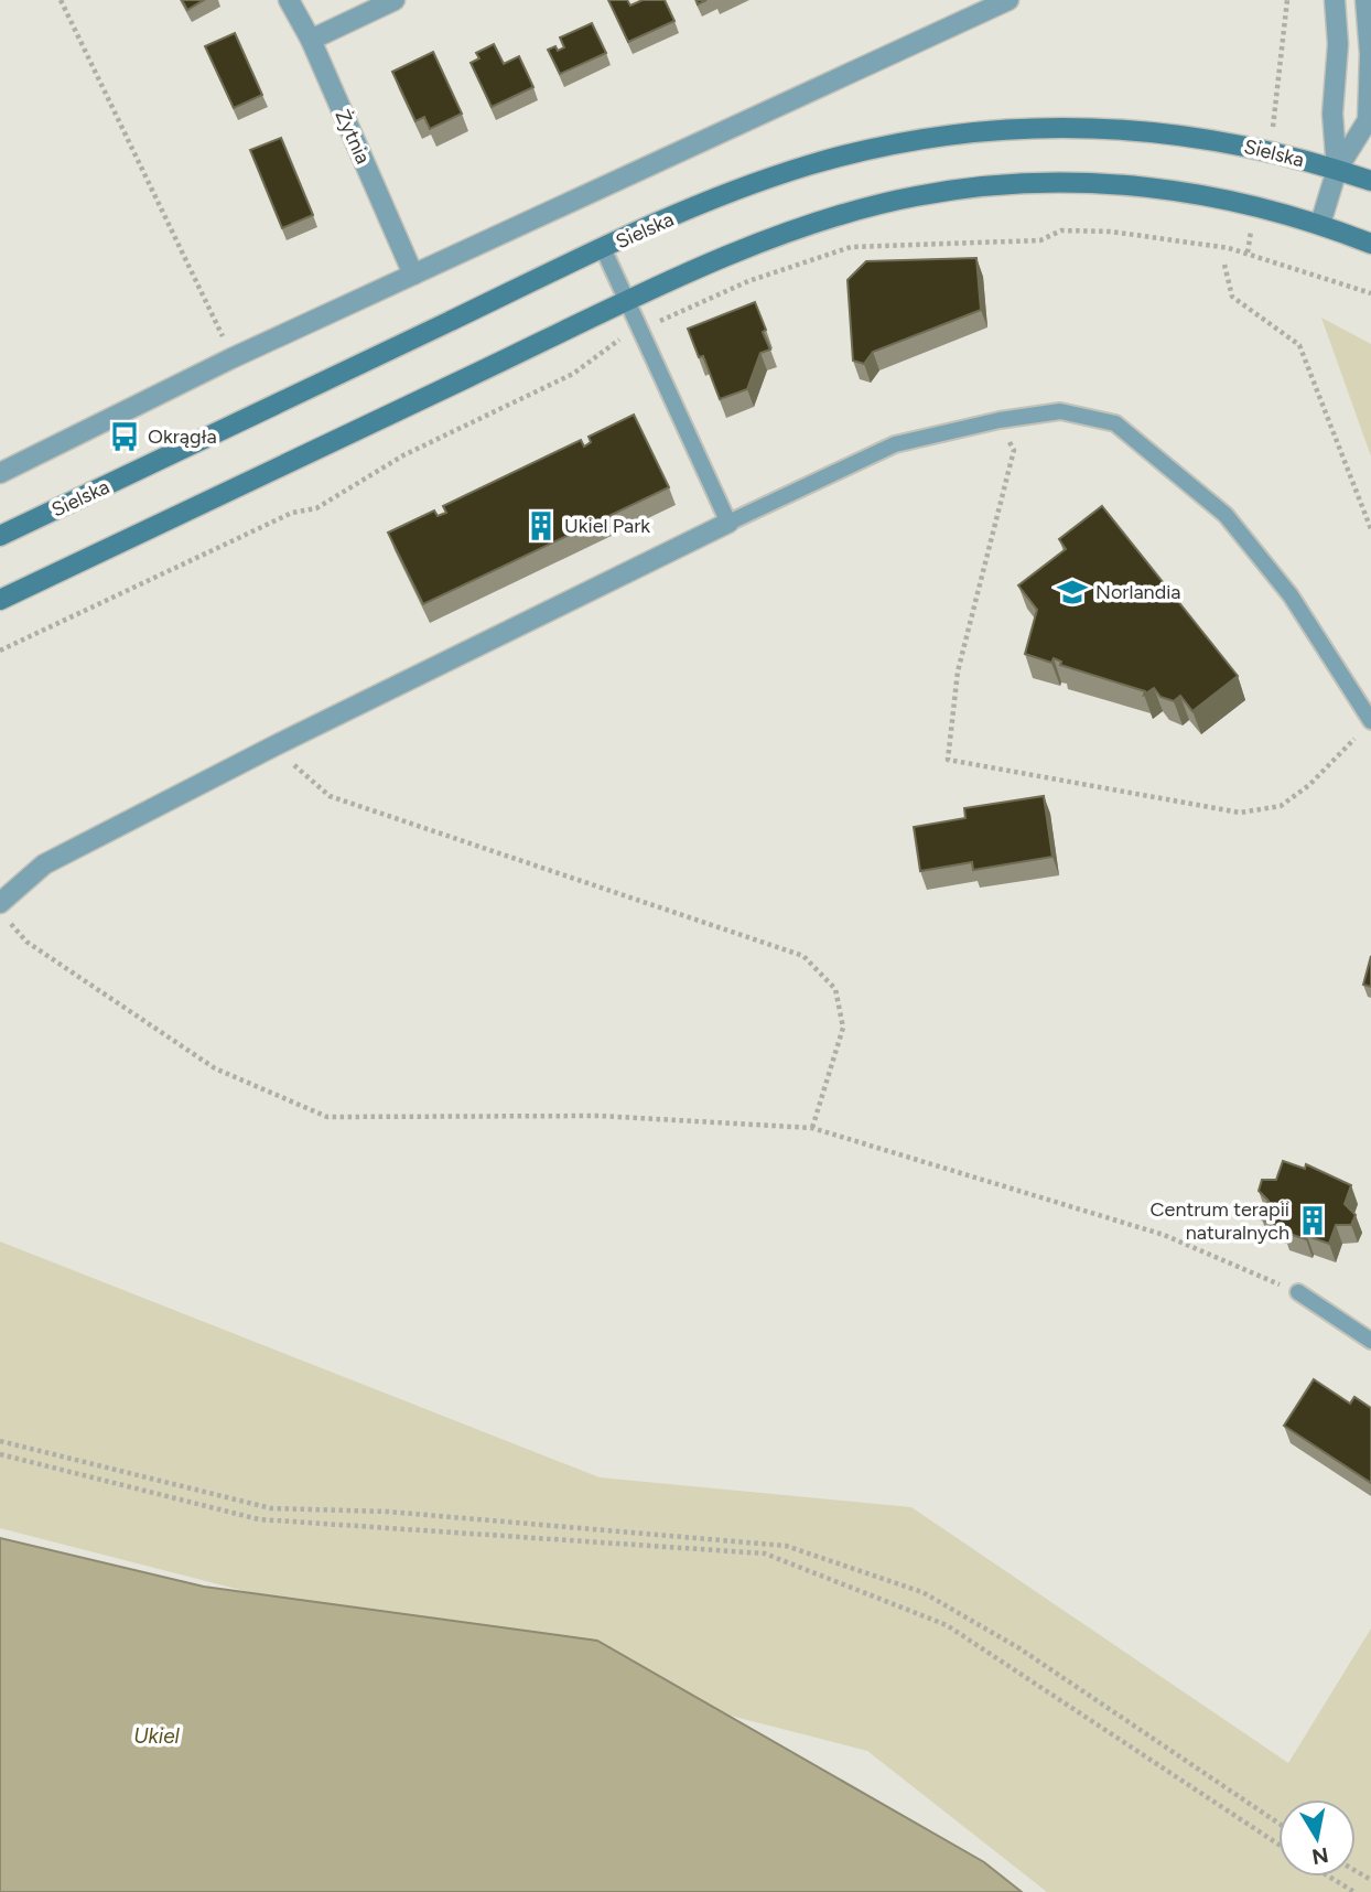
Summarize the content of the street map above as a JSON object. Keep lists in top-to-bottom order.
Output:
{
  "streets": {
    "main road": ["Sielska"],
    "street": ["Żytnia"]
  },
  "water": ["Ukiel"],
  "places": {
    "bus stop": ["Okrągła"],
    "building": ["Ukiel Park", "Centrum terapii naturalnych"],
    "school or university": ["Norlandia"]
  },
  "north": "bottom"
}
